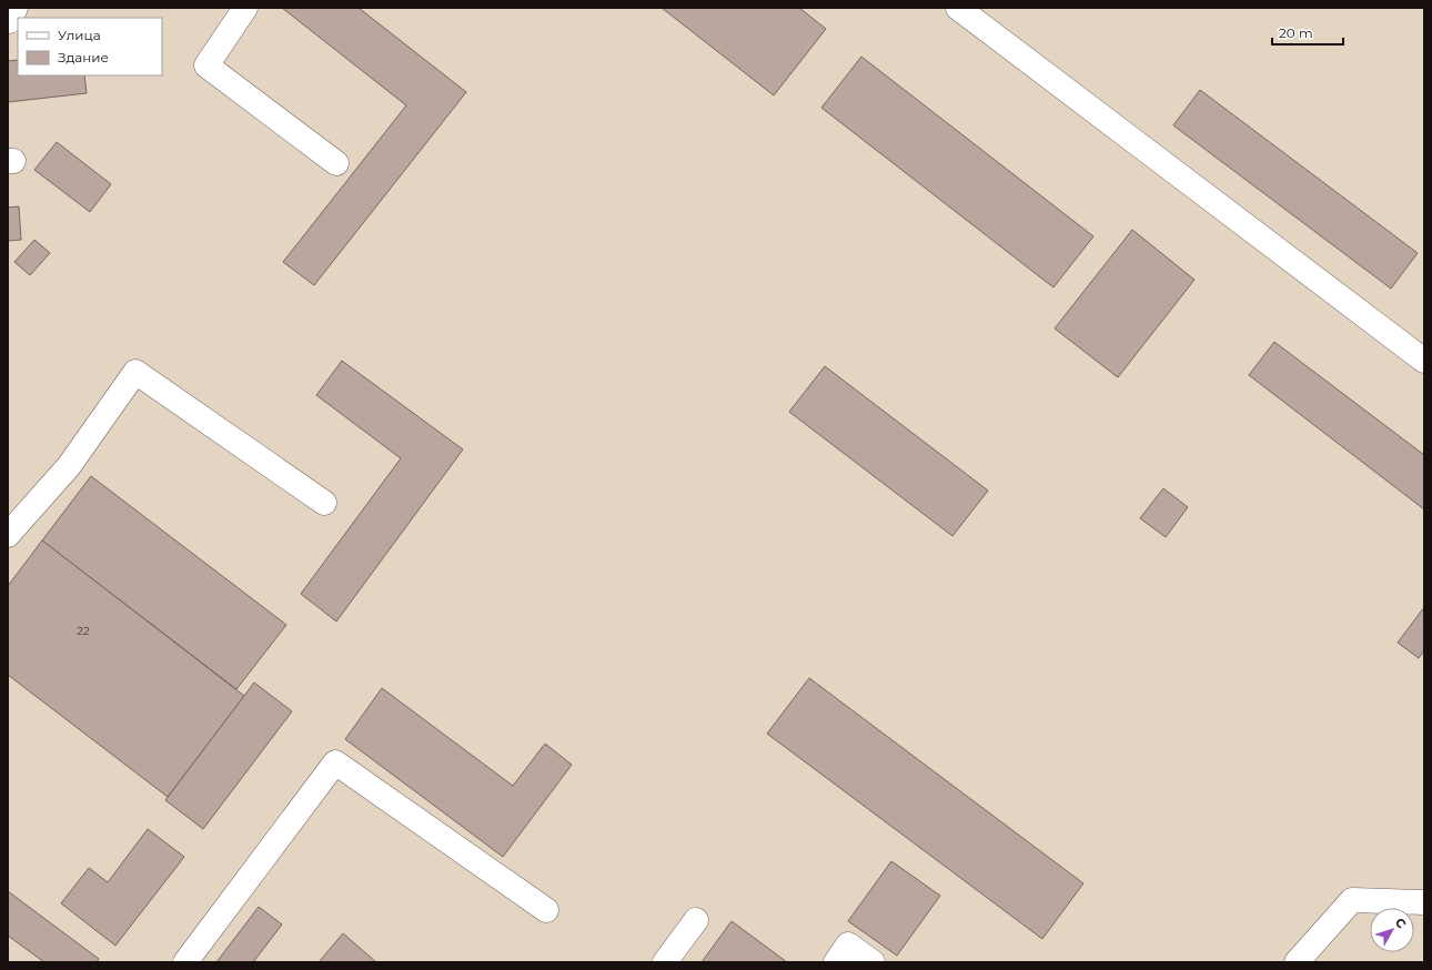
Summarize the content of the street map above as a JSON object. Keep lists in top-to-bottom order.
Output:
{
  "house_numbers": ["22"],
  "legend": ["Улица", "Здание"],
  "scale_bar": "20 m",
  "north": "top right"
}
